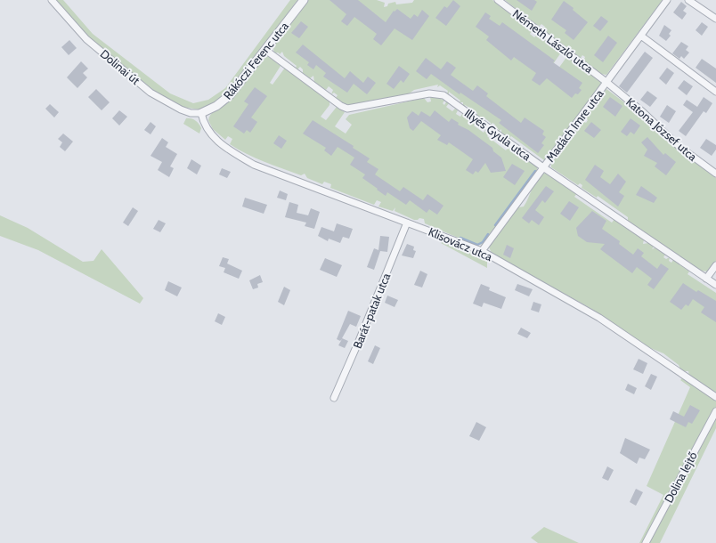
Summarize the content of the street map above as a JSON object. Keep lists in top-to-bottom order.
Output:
{
  "streets": {
    "street": [
      "Németh László utca",
      "Rákóczi Ferenc utca",
      "Dolinai út",
      "Madách Imre utca",
      "Katona József utca",
      "Illyés Gyula utca",
      "Klisovácz utca",
      "Barát-patak utca",
      "Dolina lejtő"
    ]
  },
  "crossings": [
    ["Németh László utca", "Madách Imre utca"],
    ["Németh László utca", "Katona József utca"],
    ["Rákóczi Ferenc utca", "Dolinai út"],
    ["Rákóczi Ferenc utca", "Illyés Gyula utca"],
    ["Rákóczi Ferenc utca", "Klisovácz utca"],
    ["Dolinai út", "Klisovácz utca"],
    ["Madách Imre utca", "Katona József utca"],
    ["Madách Imre utca", "Illyés Gyula utca"],
    ["Madách Imre utca", "Klisovácz utca"],
    ["Klisovácz utca", "Barát-patak utca"]
  ]
}
